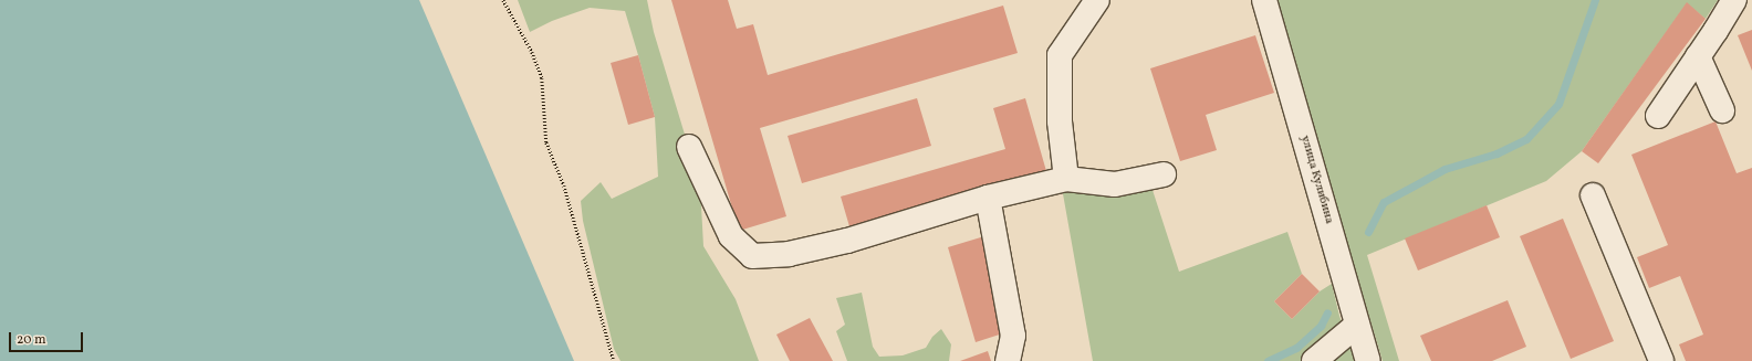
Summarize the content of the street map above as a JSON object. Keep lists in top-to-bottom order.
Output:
{
  "streets": {
    "street": ["улица Кулибина"]
  },
  "scale_bar": "20 m"
}
